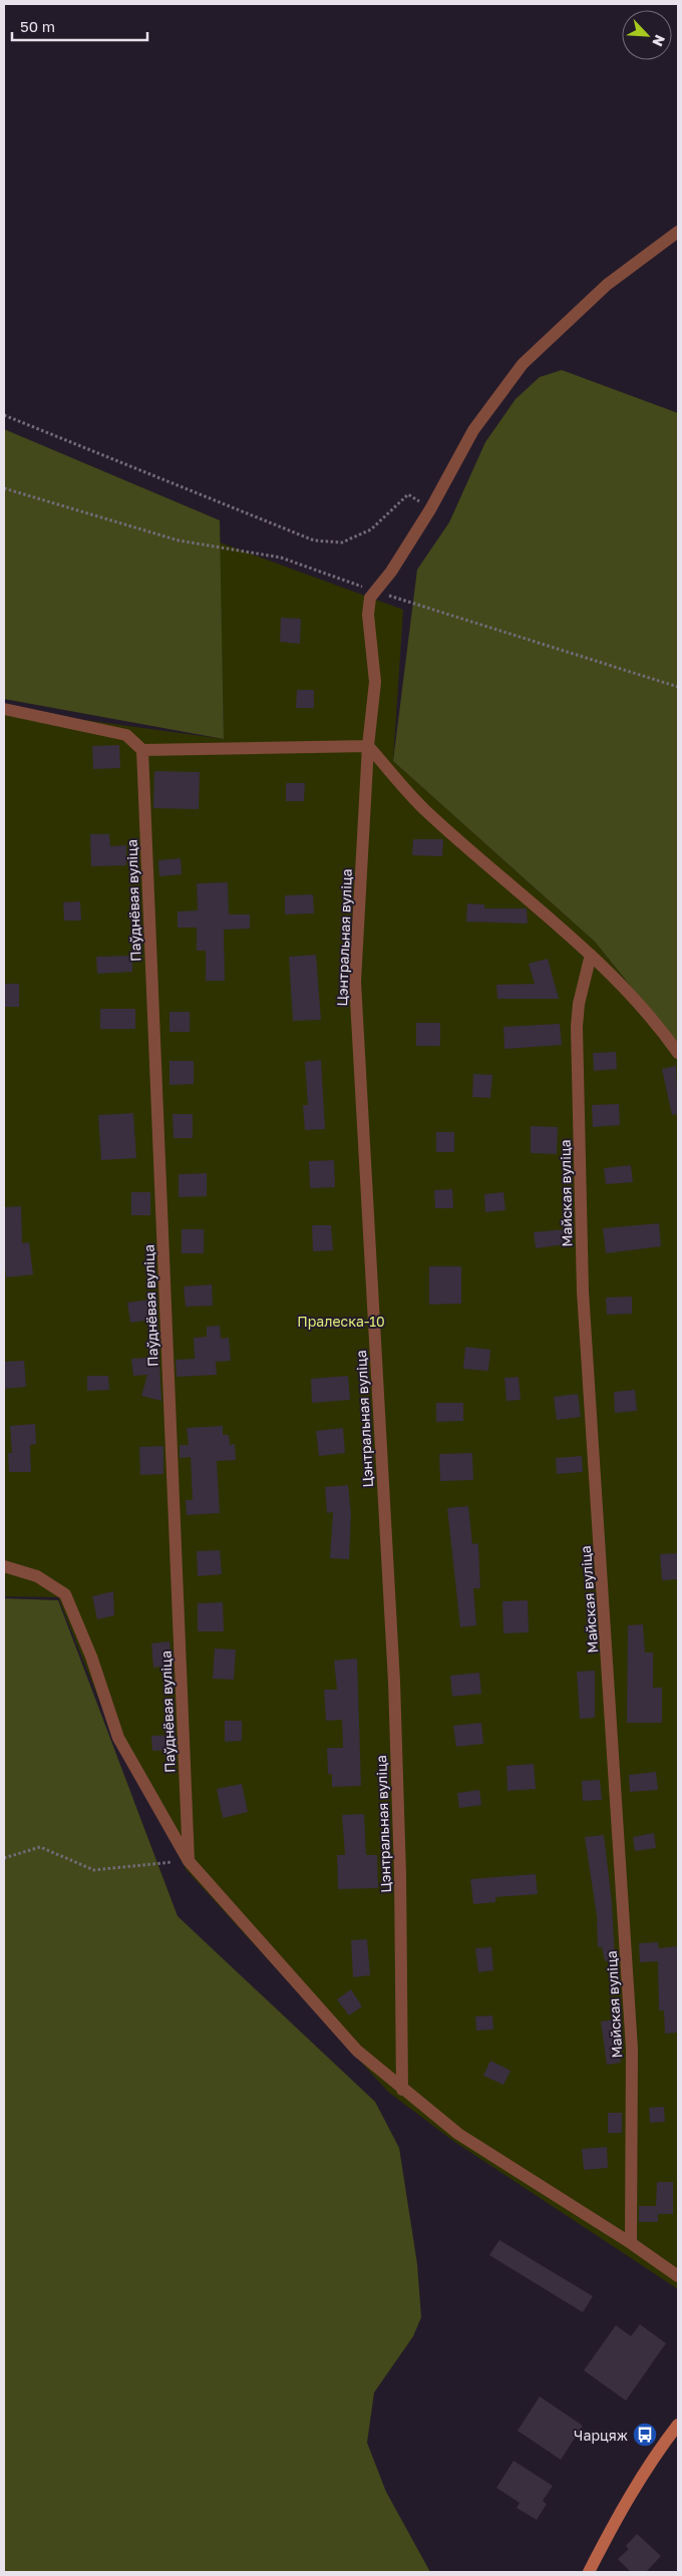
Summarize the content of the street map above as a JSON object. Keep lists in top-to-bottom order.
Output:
{
  "streets": {
    "street": ["Паўднёвая вуліца", "Цэнтральная вуліца", "Майская вуліца"]
  },
  "parks": ["Пралеска-10"],
  "places": {
    "bus stop": ["Чарцяж"]
  },
  "scale_bar": "50 m",
  "north": "bottom right"
}
